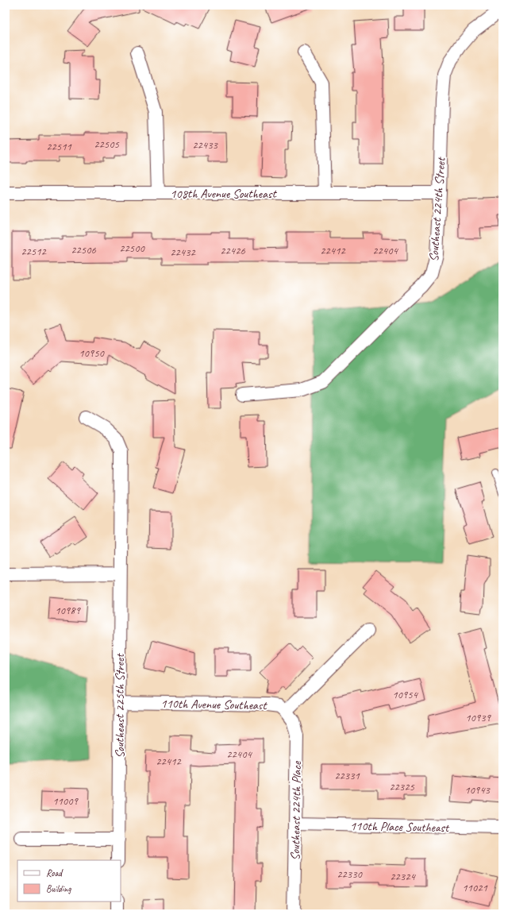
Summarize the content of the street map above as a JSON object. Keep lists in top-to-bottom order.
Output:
{
  "streets": {
    "street": [
      "108th Avenue Southeast",
      "Southeast 224th Street",
      "110th Avenue Southeast",
      "Southeast 225th Street",
      "Southeast 224th Place",
      "110th Place Southeast"
    ]
  },
  "crossings": [
    ["108th Avenue Southeast", "Southeast 224th Street"],
    ["110th Avenue Southeast", "Southeast 225th Street"],
    ["110th Avenue Southeast", "Southeast 224th Place"],
    ["Southeast 224th Place", "110th Place Southeast"]
  ],
  "house_numbers": [
    "22505",
    "22433",
    "22511",
    "22500",
    "22506",
    "22426",
    "22412",
    "22404",
    "22512",
    "22432",
    "10950",
    "10989",
    "10954",
    "10939",
    "22404",
    "22412",
    "22331",
    "22325",
    "10943",
    "11009",
    "22330",
    "22324",
    "11021"
  ],
  "legend": ["Road", "Building"]
}
